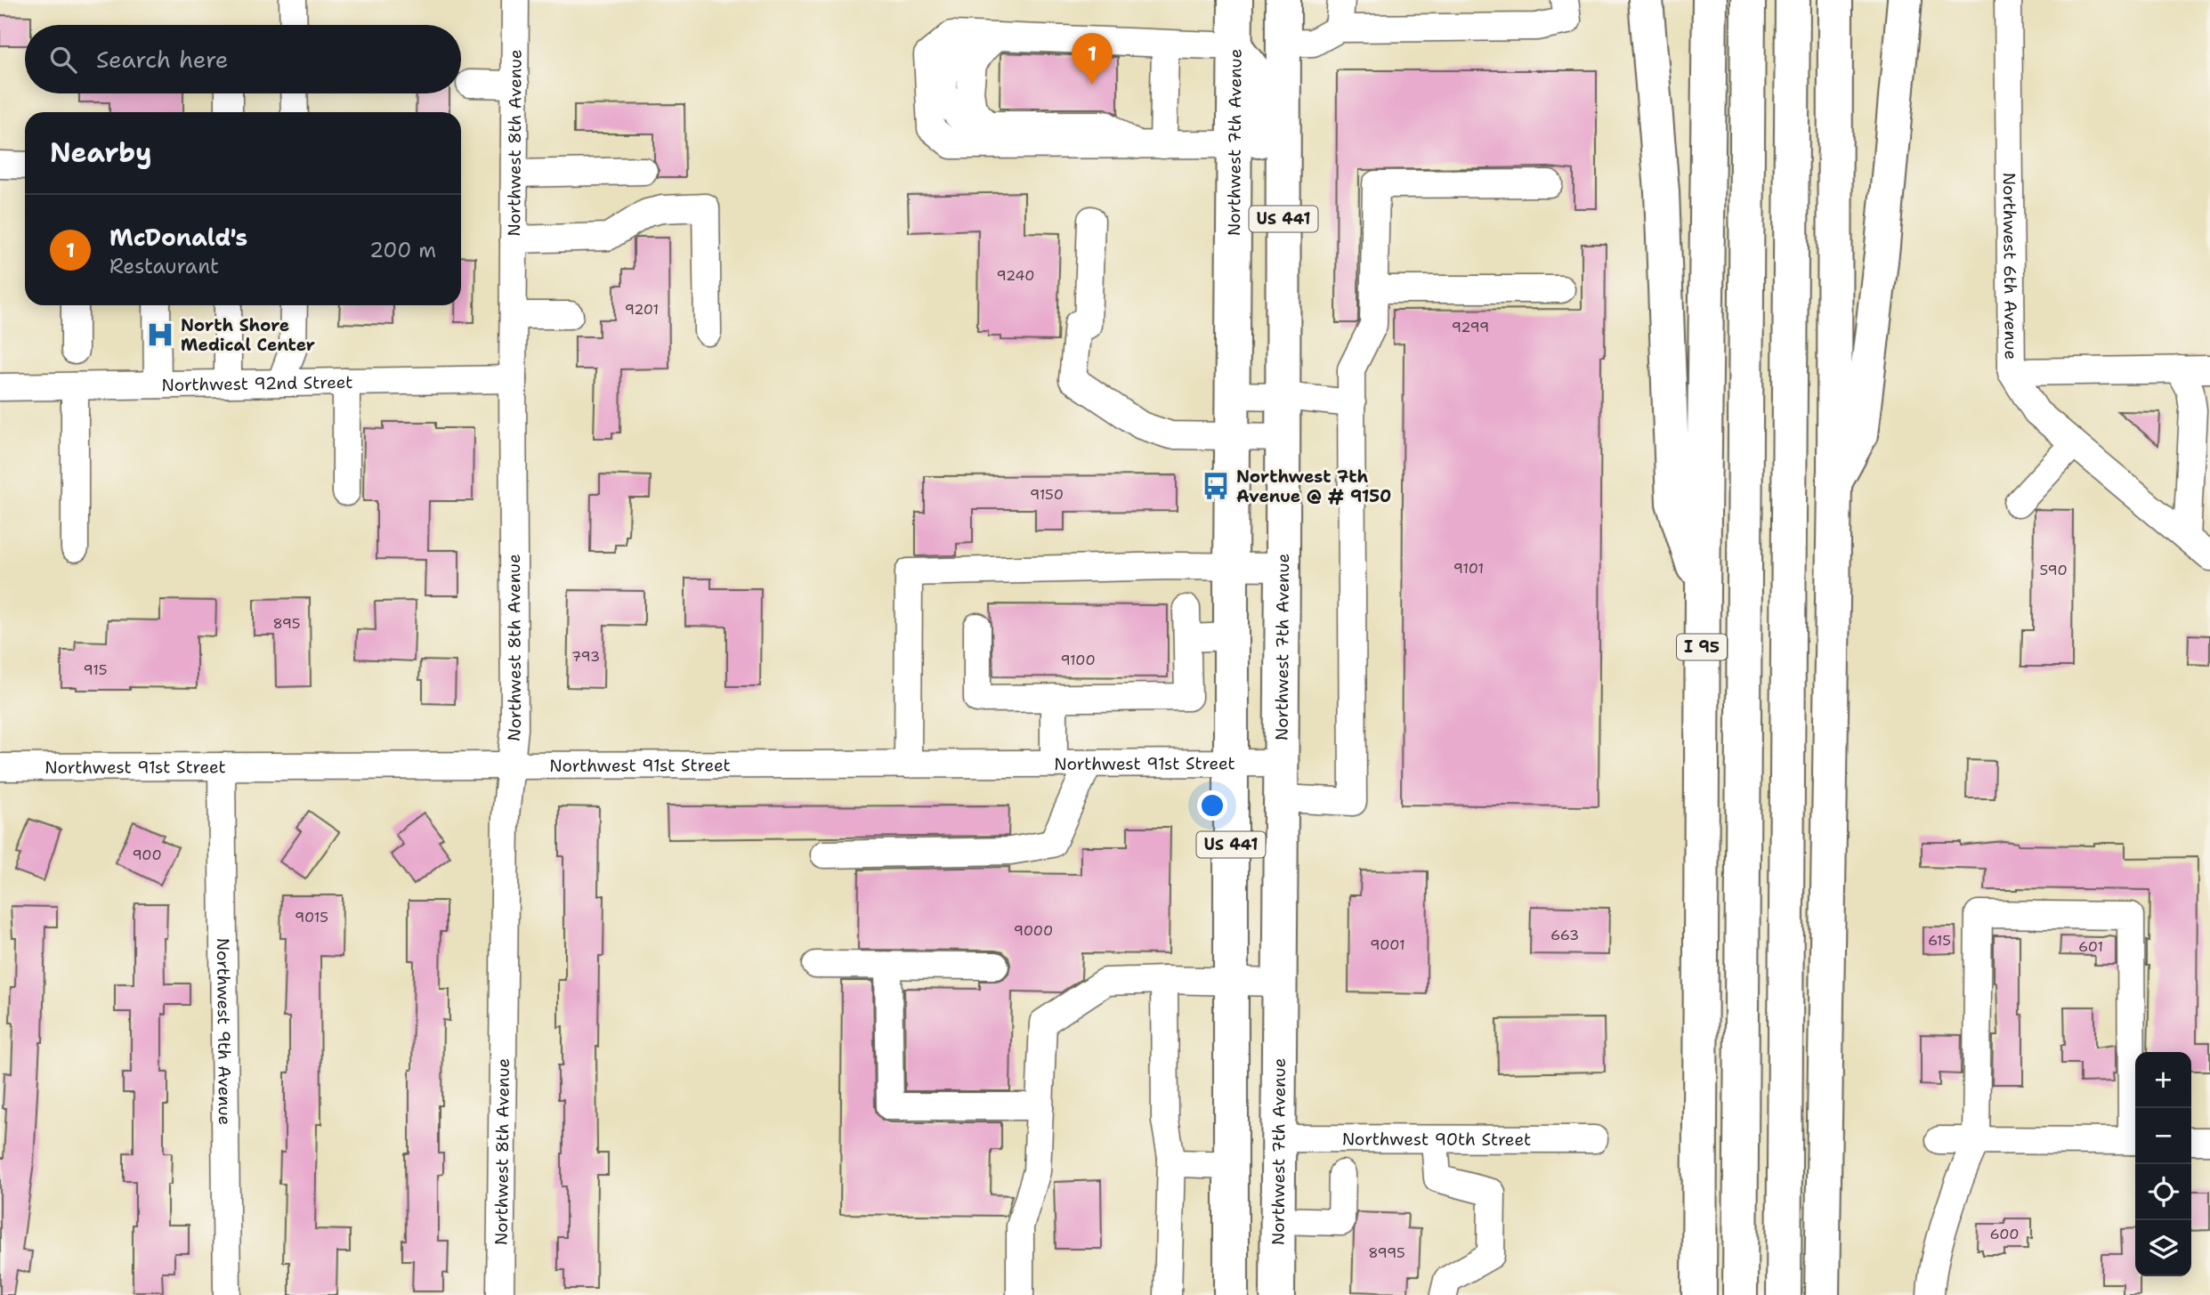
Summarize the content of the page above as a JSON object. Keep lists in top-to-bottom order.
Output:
{
  "streets": {
    "main road": ["Northwest 7th Avenue", "US 441", "I 95"],
    "street": [
      "Northwest 8th Avenue",
      "Northwest 6th Avenue",
      "Northwest 92nd Street",
      "Northwest 91st Street",
      "Northwest 9th Avenue",
      "Northwest 90th Street"
    ]
  },
  "crossings": [
    ["Northwest 8th Avenue", "Northwest 92nd Street"],
    ["Northwest 8th Avenue", "Northwest 91st Street"],
    ["Northwest 7th Avenue", "Northwest 91st Street"],
    ["Northwest 7th Avenue", "Northwest 90th Street"],
    ["Northwest 91st Street", "Northwest 9th Avenue"]
  ],
  "places": {
    "hospital": ["North Shore Medical Center"],
    "bus stop": ["Northwest 7th Avenue @ # 9150"]
  },
  "house_numbers": [
    "9240",
    "9201",
    "9299",
    "9150",
    "9101",
    "590",
    "895",
    "793",
    "9100",
    "915",
    "900",
    "9015",
    "9000",
    "663",
    "615",
    "9001",
    "601",
    "600",
    "8995"
  ],
  "page": {
    "search": "Search here",
    "pins": "1",
    "heading": "Nearby",
    "list": [
      {
        "mark": "1",
        "name": "McDonald's",
        "note": "Restaurant",
        "value": "200 m"
      }
    ],
    "map_buttons": ["+", "−"]
  }
}
